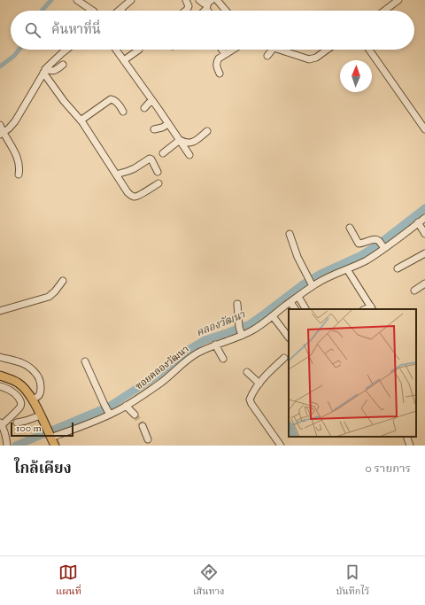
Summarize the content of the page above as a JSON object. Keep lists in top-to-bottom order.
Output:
{
  "streets": {
    "street": ["ซอยคลองวัฒนา"]
  },
  "water": ["คลองวัฒนา"],
  "scale_bar": "100 m",
  "north": "top",
  "page": {
    "search": "ค้นหาที่นี่",
    "scale": "100 m",
    "heading": ["ใกล้เคียง", "0 รายการ"],
    "nav": ["แผนที่", "เส้นทาง", "บันทึกไว้"]
  }
}
